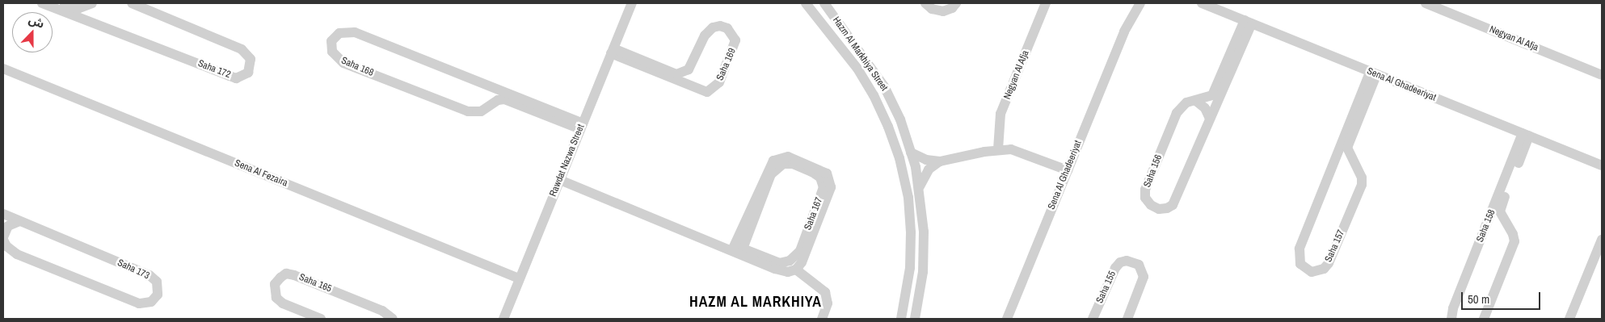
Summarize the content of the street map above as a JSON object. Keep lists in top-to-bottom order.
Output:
{
  "streets": {
    "street": [
      "Negyan Al Afja",
      "Hazm Al Markhiya Street",
      "Saha 169",
      "Saha 168",
      "Saha 172",
      "Sena Al Ghadeeriyat",
      "Rawdat Nazwa Street",
      "Saha 156",
      "Sena Al Fezaira",
      "Saha 167",
      "Saha 158",
      "Saha 157",
      "Saha 173",
      "Saha 165",
      "Saha 155"
    ]
  },
  "crossings": [
    ["Saha 169", "Rawdat Nazwa Street"],
    ["Saha 168", "Rawdat Nazwa Street"],
    ["Sena Al Ghadeeriyat", "Saha 156"],
    ["Sena Al Ghadeeriyat", "Saha 158"],
    ["Sena Al Ghadeeriyat", "Saha 157"],
    ["Rawdat Nazwa Street", "Sena Al Fezaira"],
    ["Rawdat Nazwa Street", "Saha 167"]
  ],
  "districts": ["HAZM AL MARKHIYA"],
  "scale_bar": "50 m",
  "north": "top"
}
